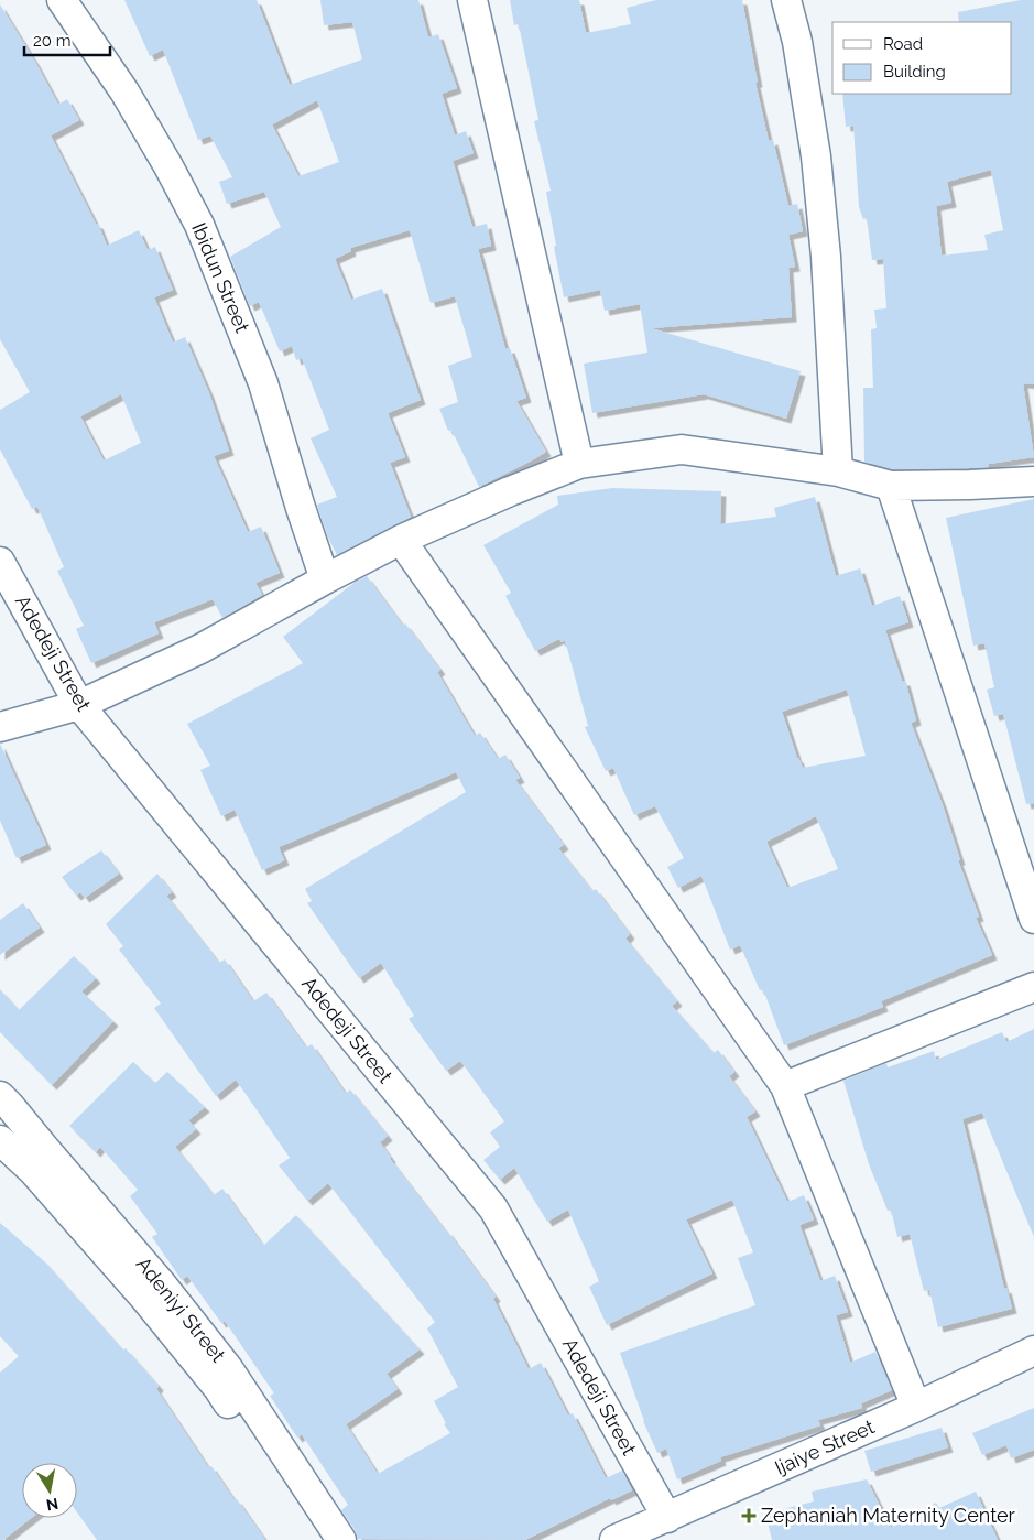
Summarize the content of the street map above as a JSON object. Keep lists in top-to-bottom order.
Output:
{
  "streets": {
    "street": [
      "Ibidun Street",
      "Adedeji Street",
      "Adeniyi Street",
      "Ijaiye Street"
    ]
  },
  "crossings": [
    ["Adedeji Street", "Ijaiye Street"]
  ],
  "places": {
    "health": ["Zephaniah Maternity Center"]
  },
  "legend": ["Road", "Building"],
  "scale_bar": "20 m",
  "north": "bottom"
}
